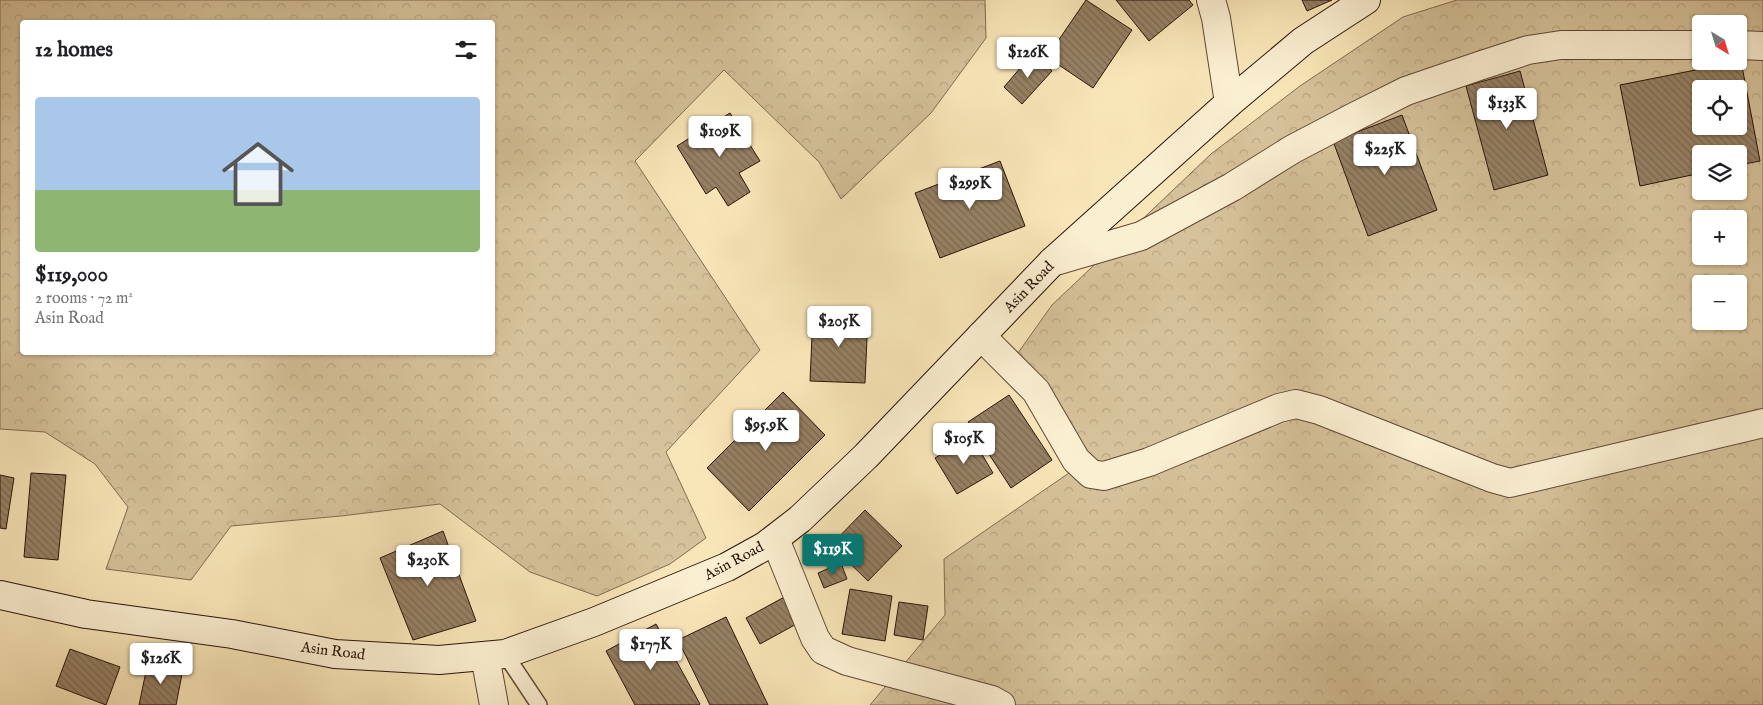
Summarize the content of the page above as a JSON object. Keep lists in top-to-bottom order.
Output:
{
  "streets": {
    "street": ["Asin Road"]
  },
  "north": "bottom right",
  "page": {
    "map_buttons": ["+", "−"],
    "heading": "12 homes",
    "price": [
      "$126K",
      "$133K",
      "$109K",
      "$225K",
      "$299K",
      "$205K",
      "$95.9K",
      "$105K",
      "$119K",
      "$230K",
      "$177K",
      "$126K"
    ],
    "list": [
      {
        "name": "$119,000",
        "note": "2 rooms · 72 m² · Asin Road"
      }
    ]
  }
}
